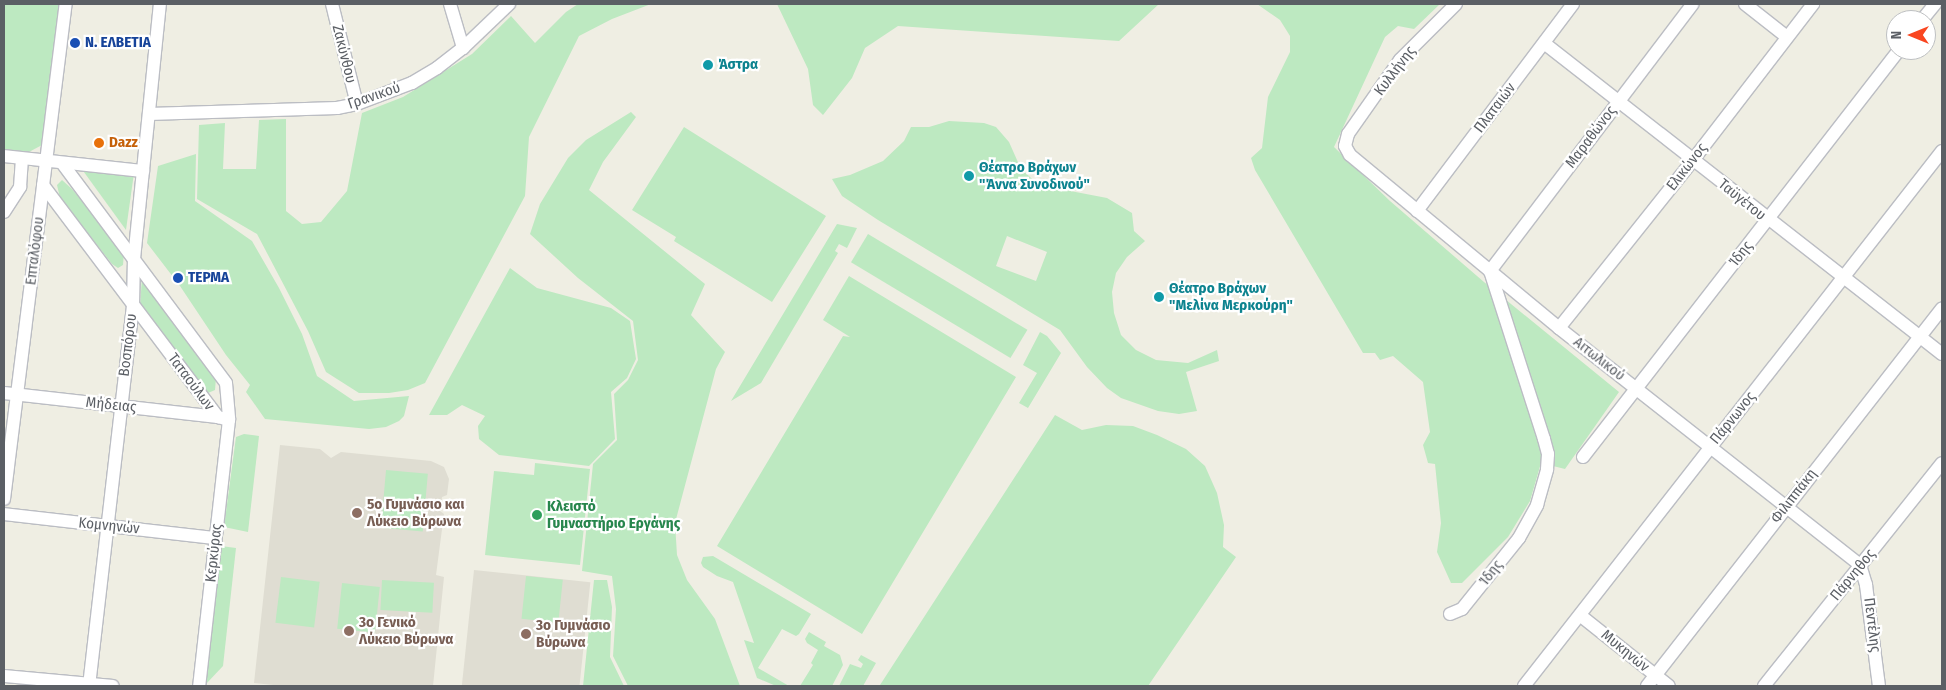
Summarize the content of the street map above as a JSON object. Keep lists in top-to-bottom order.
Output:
{
  "streets": {
    "street": [
      "Ζακύνθου",
      "Κυλλήνης",
      "Γρανικού",
      "Πλαταιών",
      "Μαραθώνος",
      "Ελικώνος",
      "Ταϋγέτου",
      "Επταλόφου",
      "Ίδης",
      "Βοσπόρου",
      "Αιτωλικού",
      "Ταταούλων",
      "Μήδειας",
      "Πάρνωνος",
      "Φιλιππάκη",
      "Κομνηνών",
      "Κερκύρας",
      "Πάρνηθος",
      "Πεντέλης",
      "Μυκηνών"
    ]
  },
  "crossings": [
    ["Ζακύνθου", "Γρανικού"],
    ["Κυλλήνης", "Αιτωλικού"],
    ["Γρανικού", "Βοσπόρου"],
    ["Πλαταιών", "Ταϋγέτου"],
    ["Πλαταιών", "Αιτωλικού"],
    ["Μαραθώνος", "Ταϋγέτου"],
    ["Μαραθώνος", "Ίδης"],
    ["Μαραθώνος", "Αιτωλικού"],
    ["Ελικώνος", "Ταϋγέτου"],
    ["Ελικώνος", "Αιτωλικού"],
    ["Ταϋγέτου", "Ίδης"],
    ["Ταϋγέτου", "Πάρνωνος"],
    ["Ταϋγέτου", "Φιλιππάκη"],
    ["Επταλόφου", "Ταταούλων"],
    ["Επταλόφου", "Μήδειας"],
    ["Ίδης", "Αιτωλικού"],
    ["Βοσπόρου", "Ταταούλων"],
    ["Βοσπόρου", "Μήδειας"],
    ["Βοσπόρου", "Κομνηνών"],
    ["Αιτωλικού", "Πάρνωνος"],
    ["Αιτωλικού", "Φιλιππάκη"],
    ["Αιτωλικού", "Πάρνηθος"],
    ["Αιτωλικού", "Πεντέλης"],
    ["Ταταούλων", "Μήδειας"],
    ["Ταταούλων", "Κερκύρας"],
    ["Μήδειας", "Κερκύρας"],
    ["Πάρνωνος", "Μυκηνών"],
    ["Φιλιππάκη", "Μυκηνών"],
    ["Κομνηνών", "Κερκύρας"],
    ["Πάρνηθος", "Πεντέλης"]
  ],
  "places": [
    "Ν. ΕΛΒΕΤΙΑ",
    "Άστρα",
    "Dazz",
    "Θέατρο Βράχων \"Άννα Συνοδινού\"",
    "ΤΕΡΜΑ",
    "Θέατρο Βράχων \"Μελίνα Μερκούρη\"",
    "5ο Γυμνάσιο και Λύκειο Βύρωνα",
    "Κλειστό Γυμναστήριο Εργάνης",
    "3o Γενικό Λύκειο Βύρωνα",
    "3ο Γυμνάσιο Βύρωνα"
  ],
  "north": "left"
}
